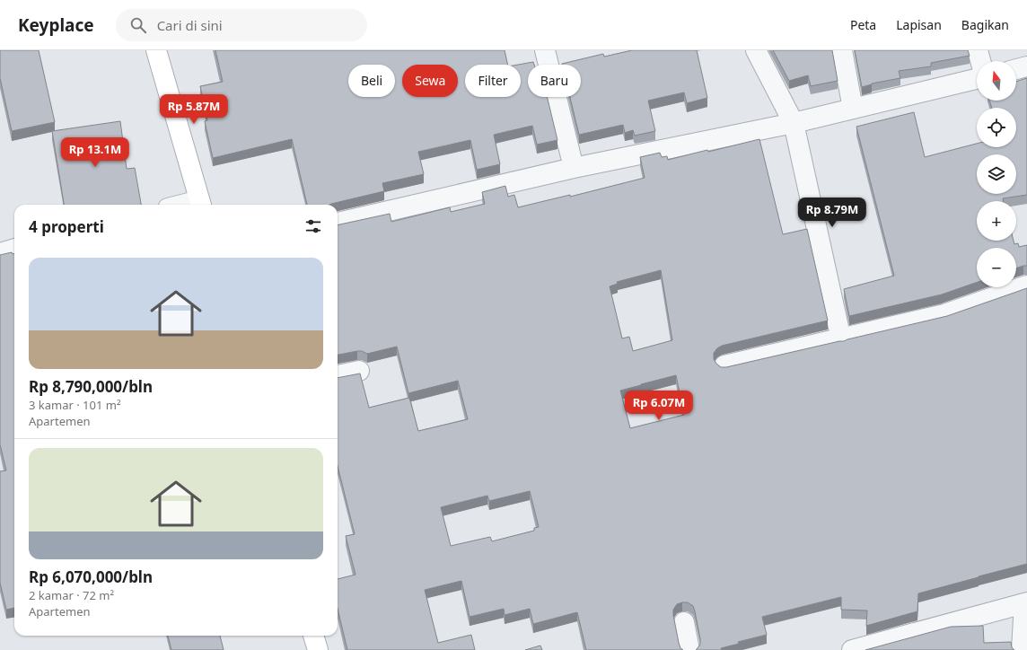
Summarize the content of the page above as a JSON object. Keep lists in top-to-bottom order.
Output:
{
  "north": "top",
  "page": {
    "header": "Keyplace",
    "search": "Cari di sini",
    "nav": ["Peta", "Lapisan", "Bagikan"],
    "map_buttons": ["+", "−"],
    "chip": [
      "Beli",
      "Sewa",
      "Filter",
      "Baru"
    ],
    "price": [
      "Rp 5.87M",
      "Rp 13.1M",
      "Rp 8.79M",
      "Rp 6.07M"
    ],
    "heading": "4 properti",
    "list": [
      {
        "name": "Rp 8,790,000/bln",
        "note": "3 kamar · 101 m² · Apartemen"
      },
      {
        "name": "Rp 6,070,000/bln",
        "note": "2 kamar · 72 m² · Apartemen"
      }
    ]
  }
}
